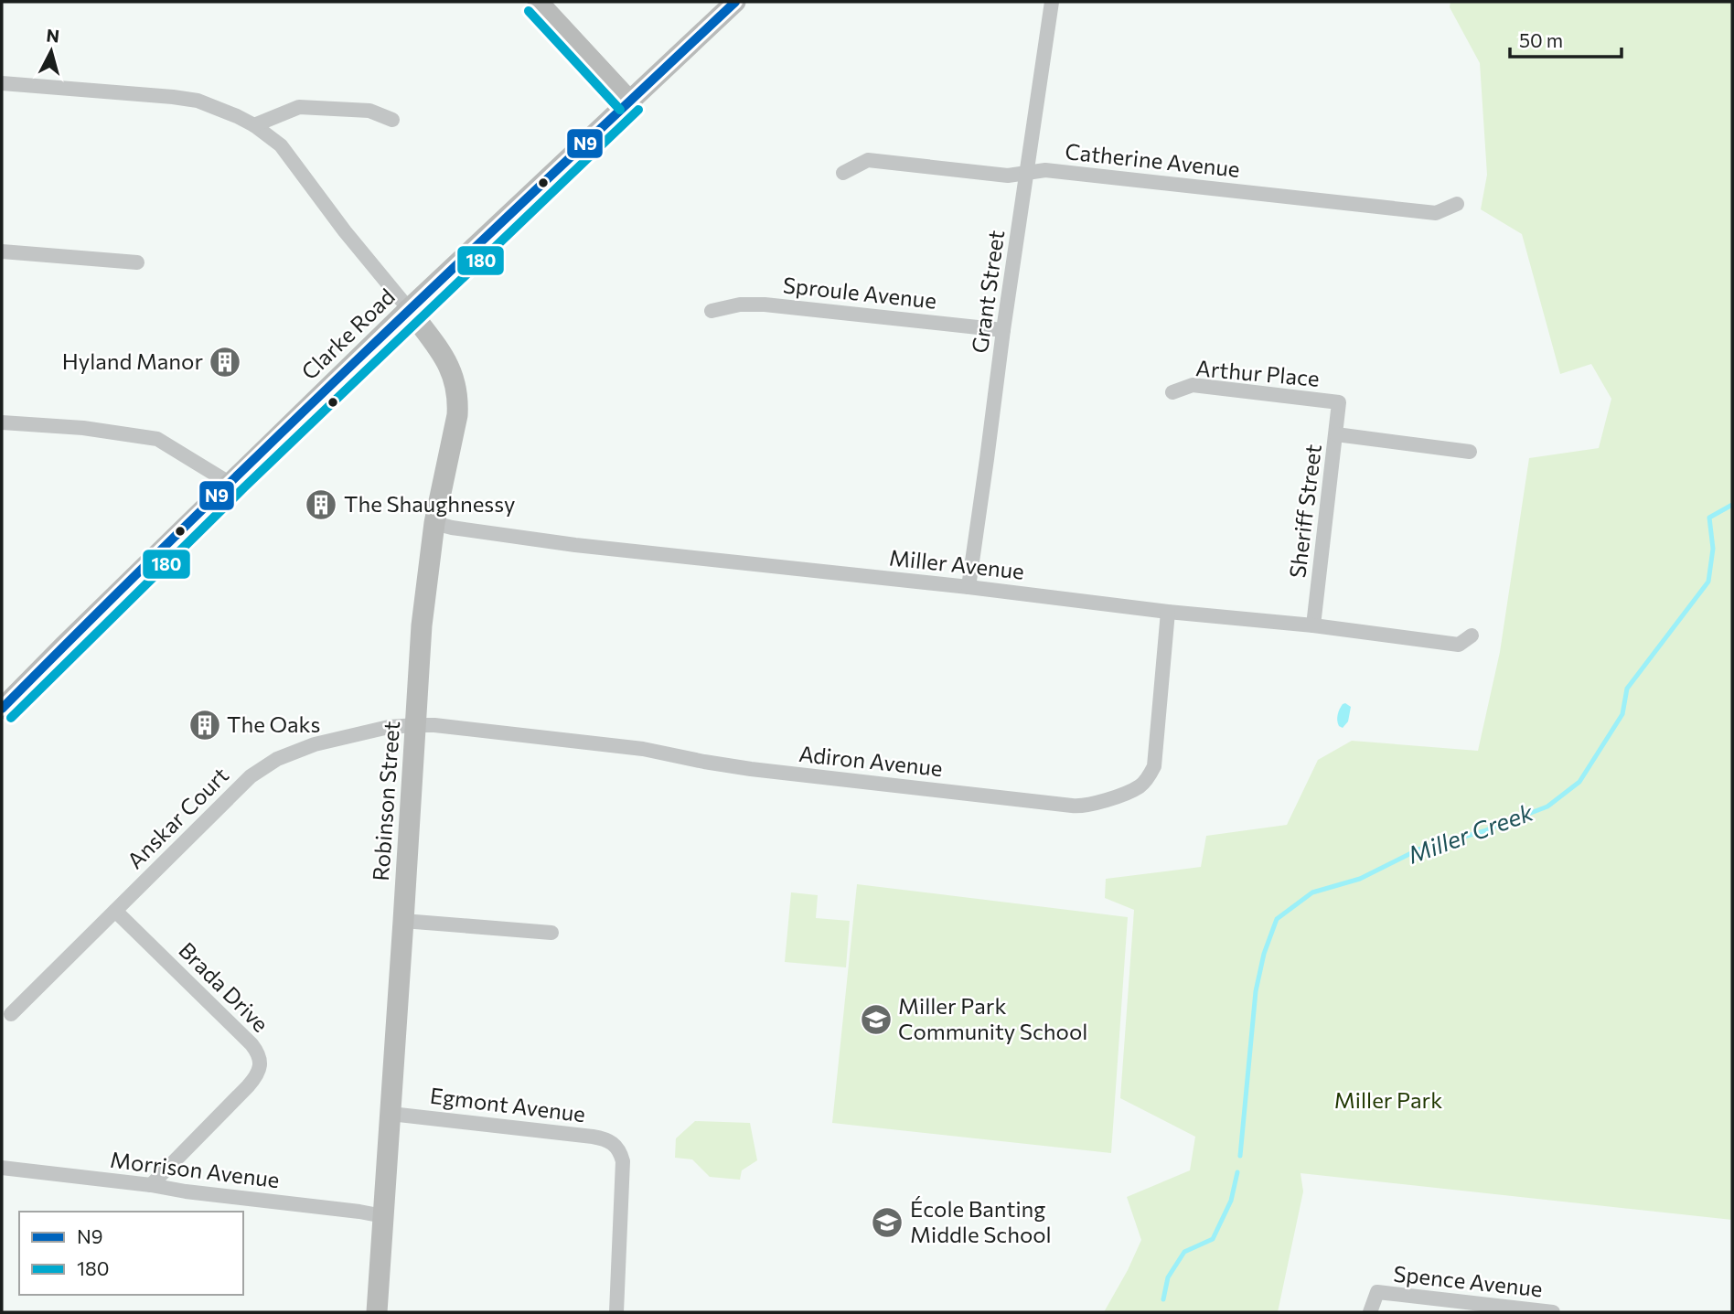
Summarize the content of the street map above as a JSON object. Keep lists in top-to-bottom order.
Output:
{
  "streets": {
    "street": [
      "Catherine Avenue",
      "Grant Street",
      "Sproule Avenue",
      "Clarke Road",
      "Arthur Place",
      "Sheriff Street",
      "Miller Avenue",
      "Adiron Avenue",
      "Robinson Street",
      "Anskar Court",
      "Brada Drive",
      "Egmont Avenue",
      "Morrison Avenue",
      "Spence Avenue"
    ]
  },
  "crossings": [
    ["Catherine Avenue", "Grant Street"],
    ["Grant Street", "Sproule Avenue"],
    ["Grant Street", "Miller Avenue"],
    ["Clarke Road", "Robinson Street"],
    ["Arthur Place", "Sheriff Street"],
    ["Sheriff Street", "Miller Avenue"],
    ["Miller Avenue", "Adiron Avenue"],
    ["Miller Avenue", "Robinson Street"],
    ["Adiron Avenue", "Robinson Street"],
    ["Adiron Avenue", "Anskar Court"],
    ["Robinson Street", "Anskar Court"],
    ["Robinson Street", "Egmont Avenue"],
    ["Robinson Street", "Morrison Avenue"],
    ["Anskar Court", "Brada Drive"],
    ["Brada Drive", "Morrison Avenue"]
  ],
  "water": ["Miller Creek"],
  "parks": ["Miller Park"],
  "places": {
    "building": ["Hyland Manor", "The Shaughnessy", "The Oaks"],
    "school or university": ["Miller Park Community School", "École Banting Middle School"]
  },
  "lines": ["transit line N9", "transit line 180"],
  "legend": ["N9", "180"],
  "scale_bar": "50 m",
  "north": "top"
}
